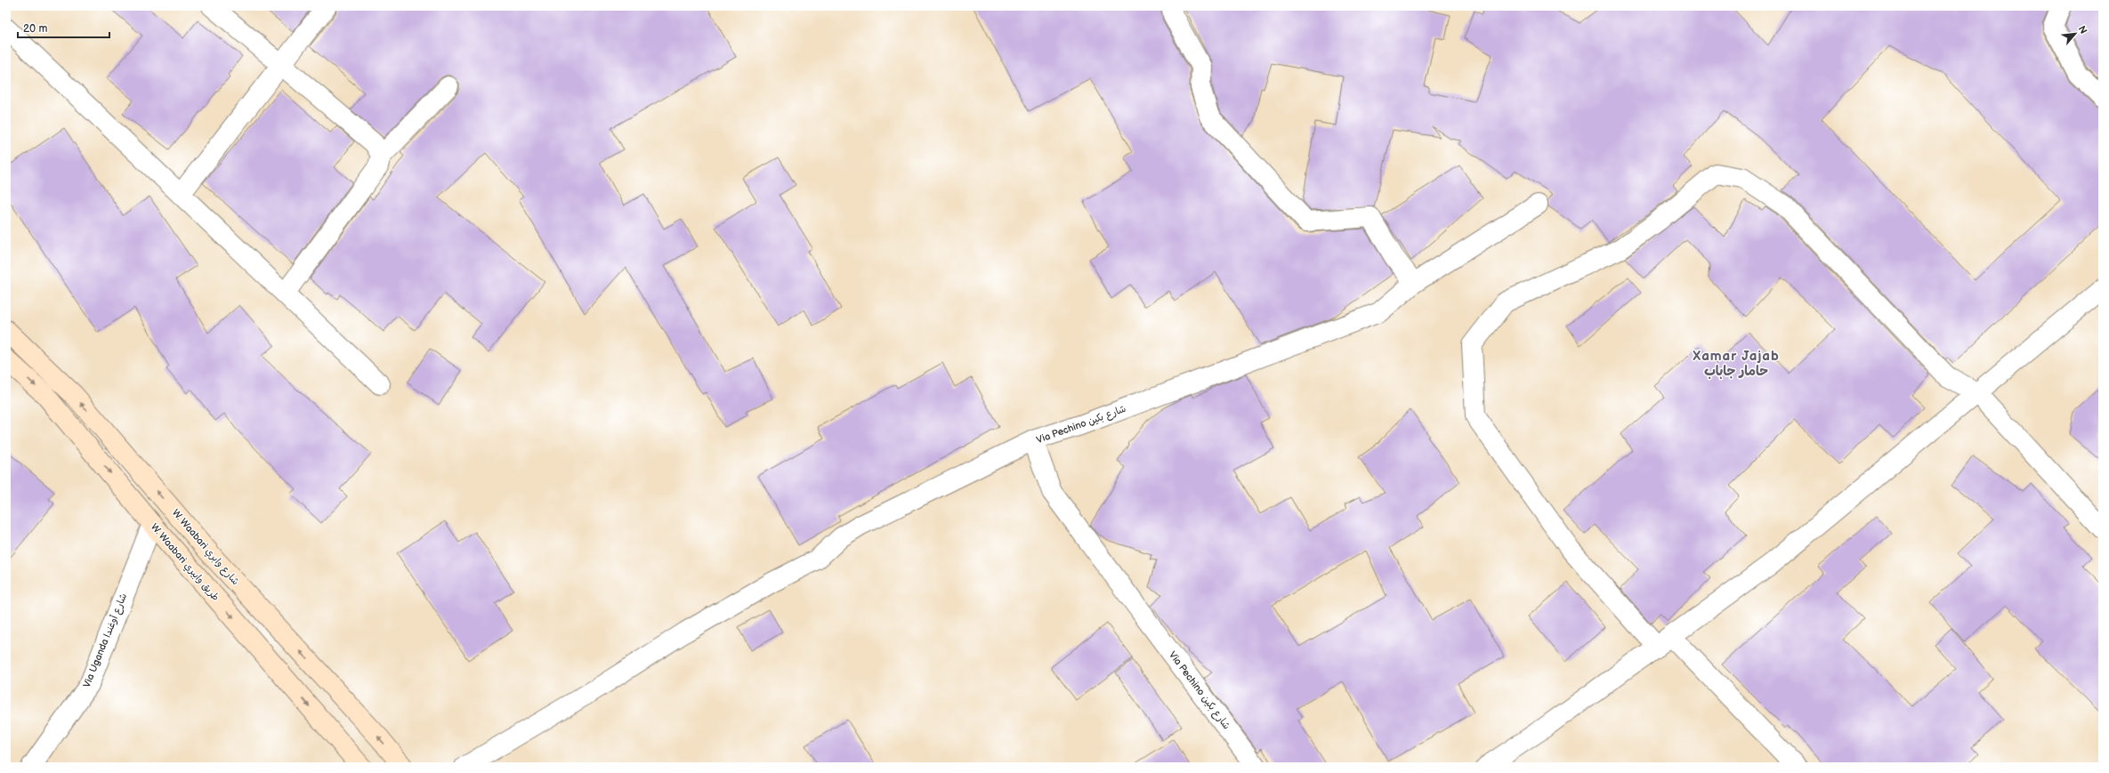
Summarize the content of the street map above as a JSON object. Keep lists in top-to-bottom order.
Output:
{
  "streets": {
    "main road": ["W. Waabari شارع وابري", "W. Waabari طريق وابيري"],
    "street": ["Via Pechino شارع بكين", "Via Uganda شارع أوغندا"]
  },
  "crossings": [
    ["W. Waabari طريق وابيري", "Via Uganda شارع أوغندا"]
  ],
  "one_way": ["W. Waabari شارع وابري", "W. Waabari طريق وابيري"],
  "districts": ["Xamar Jajab حامار جاباب"],
  "scale_bar": "20 m",
  "north": "top right"
}
